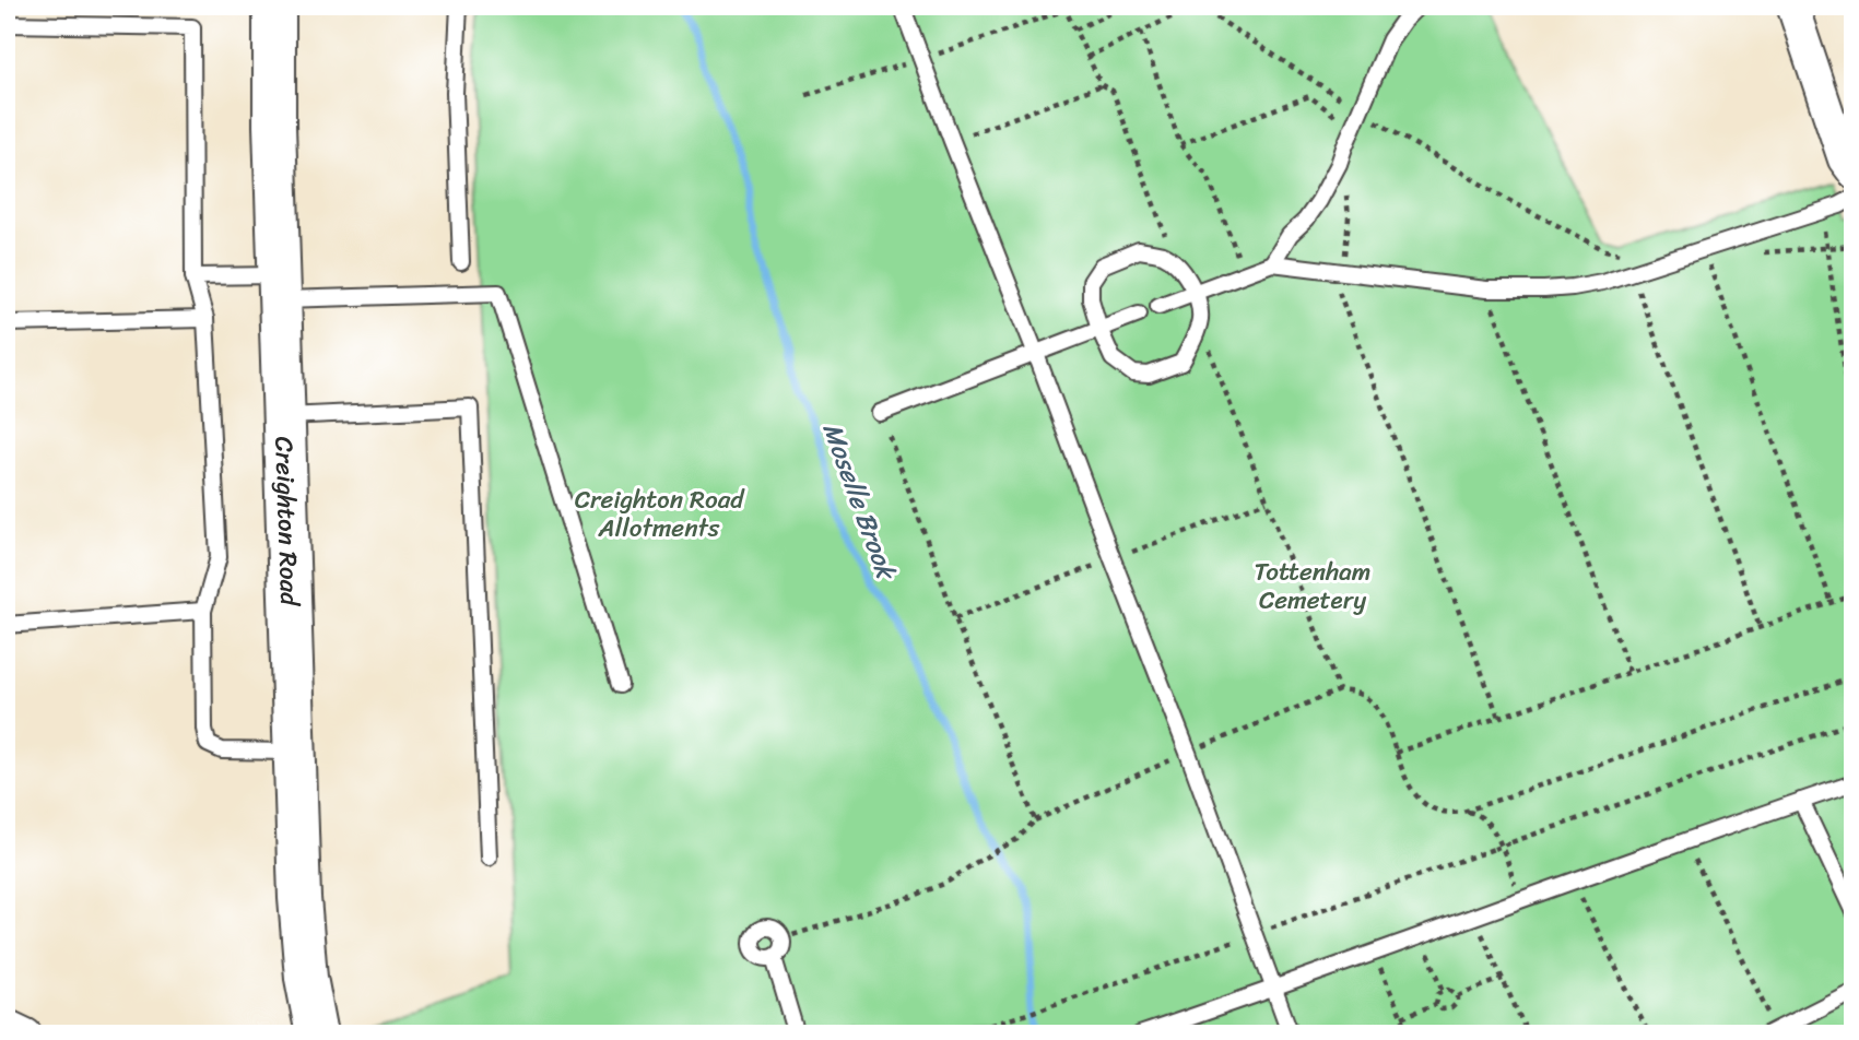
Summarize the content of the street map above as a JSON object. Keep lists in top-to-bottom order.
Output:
{
  "streets": {
    "street": ["Creighton Road"]
  },
  "water": ["Moselle Brook"],
  "parks": ["Creighton Road Allotments", "Tottenham Cemetery"]
}
